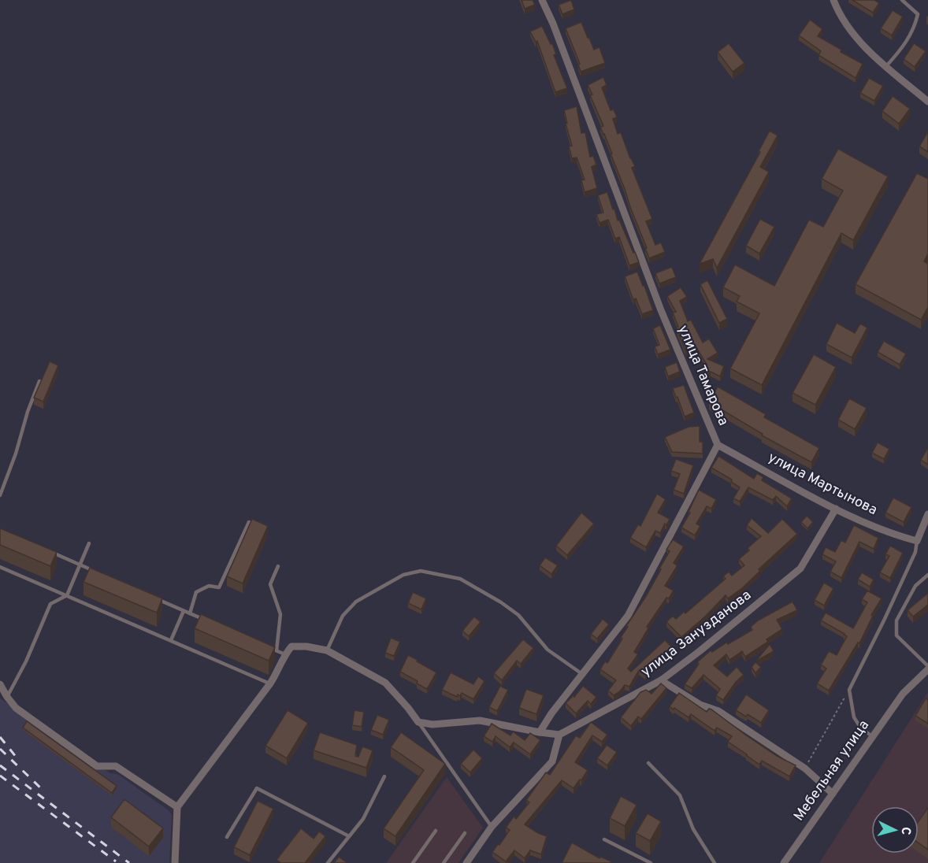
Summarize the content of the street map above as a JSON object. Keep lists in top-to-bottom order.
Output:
{
  "streets": {
    "street": [
      "улица Тамарова",
      "улица Мартынова",
      "улица Занузданова",
      "Мебельная улица"
    ]
  },
  "crossings": [
    ["улица Тамарова", "улица Мартынова"],
    ["улица Мартынова", "улица Занузданова"]
  ],
  "north": "right"
}
